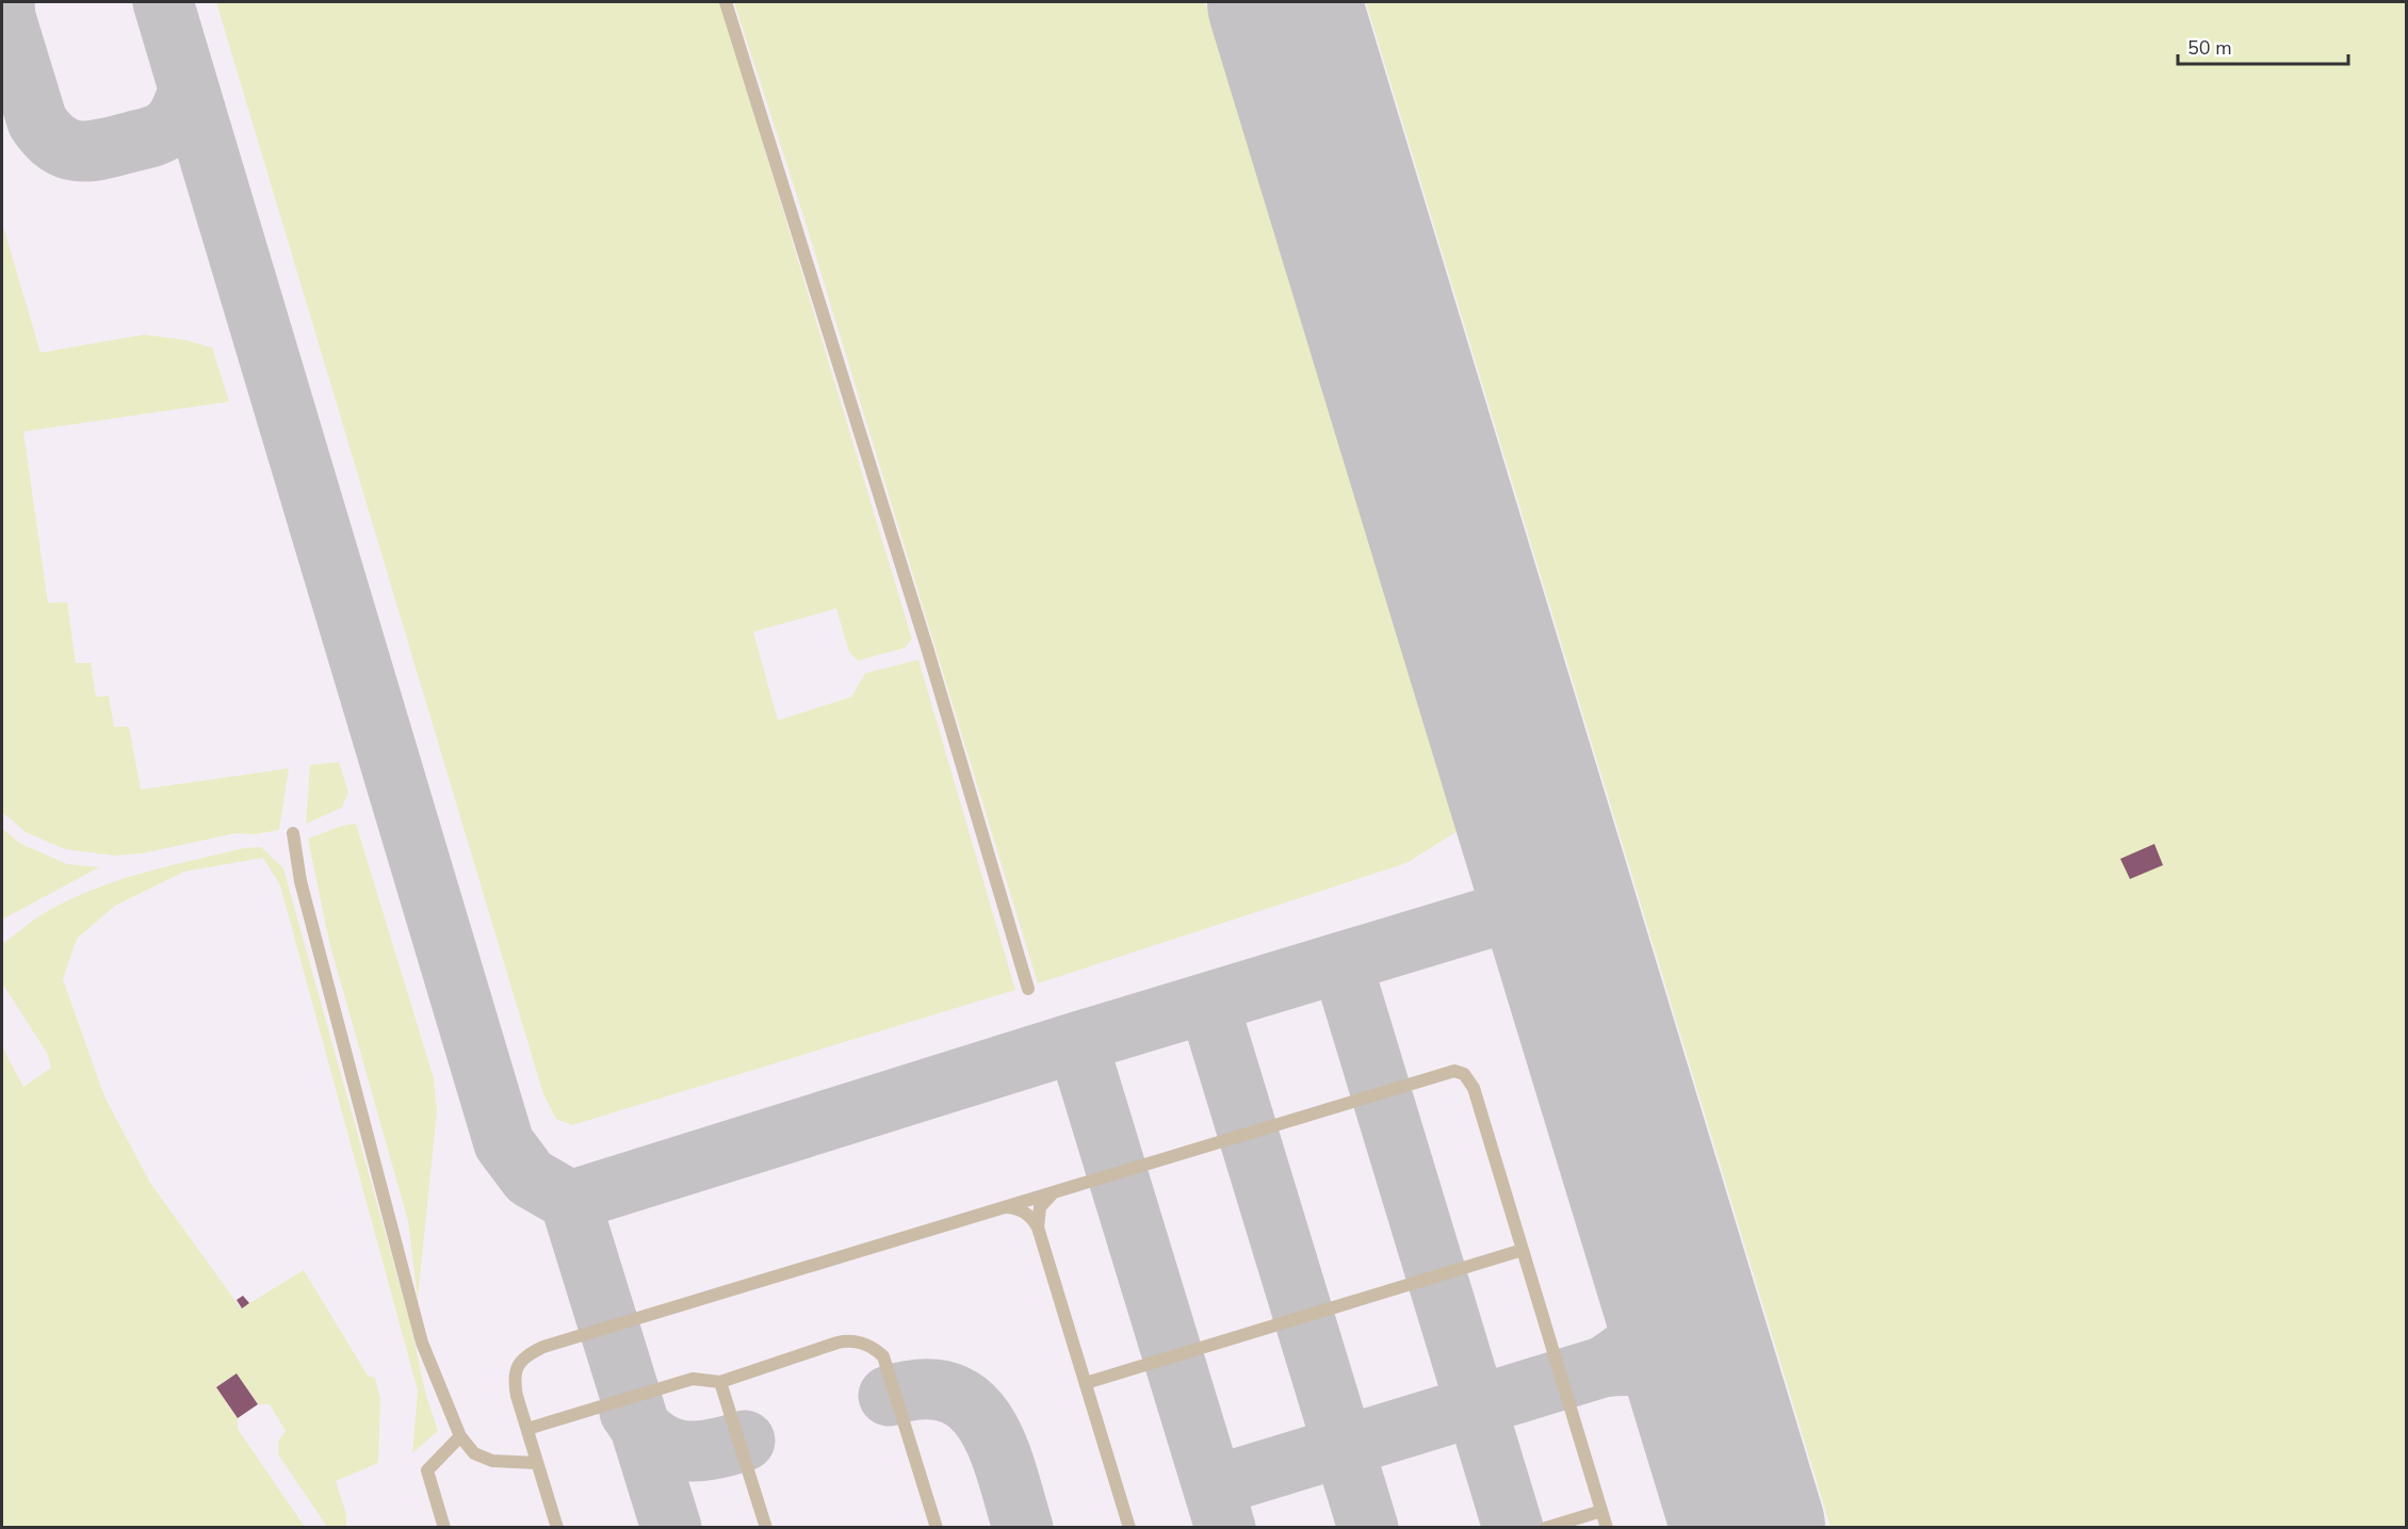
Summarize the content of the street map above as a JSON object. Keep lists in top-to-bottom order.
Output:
{
  "scale_bar": "50 m"
}
